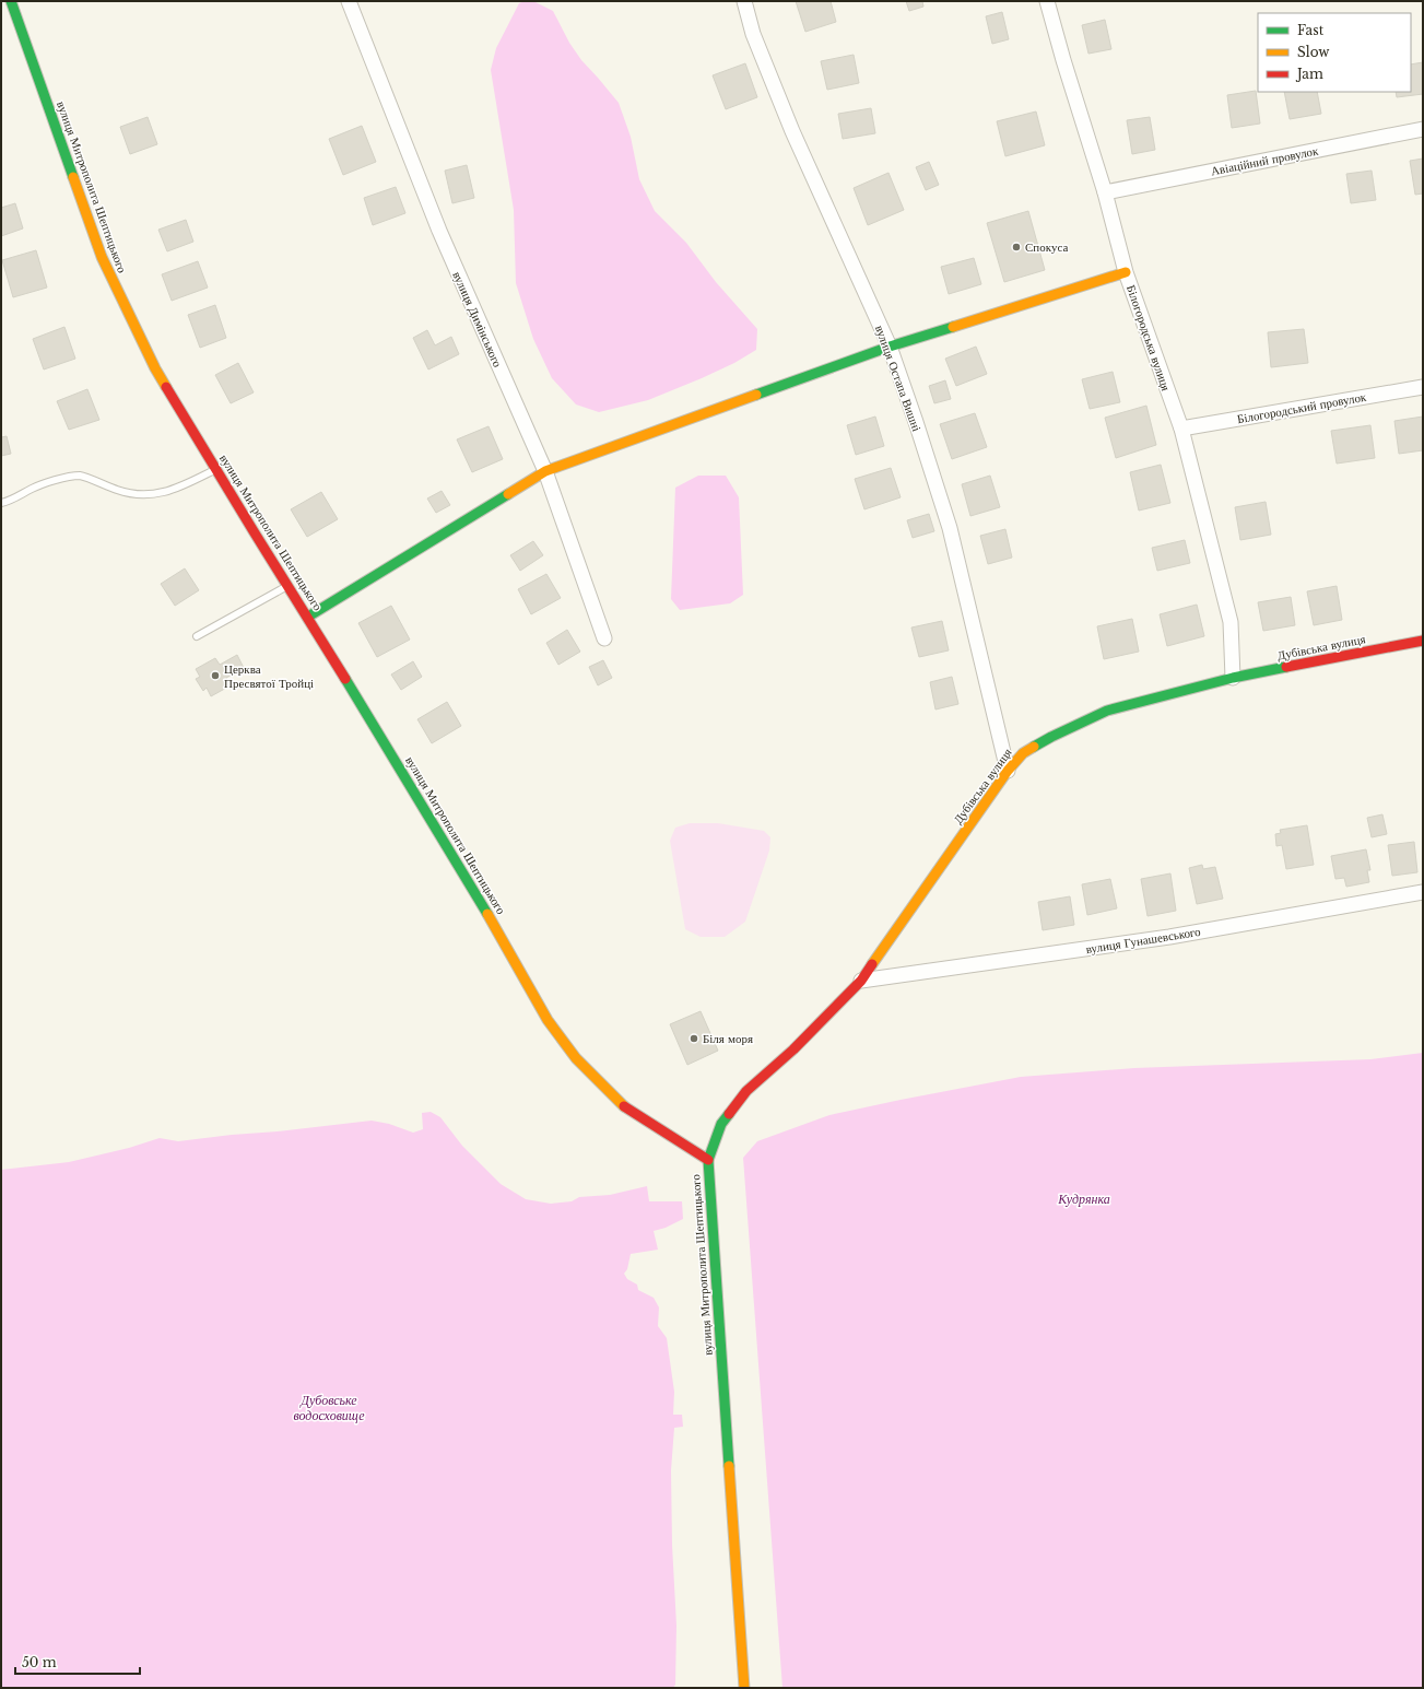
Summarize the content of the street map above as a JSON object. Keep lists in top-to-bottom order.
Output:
{
  "streets": {
    "street": [
      "Авіаційний провулок",
      "вулиця Митрополита Шептицького",
      "вулиця Димінського",
      "Білогородська вулиця",
      "вулиця Остапа Вишні",
      "Білогородський провулок",
      "Дубівська вулиця",
      "вулиця Гунашевського"
    ]
  },
  "crossings": [
    ["Авіаційний провулок", "Білогородська вулиця"],
    ["вулиця Митрополита Шептицького", "Дубівська вулиця"],
    ["Білогородська вулиця", "Білогородський провулок"],
    ["Білогородська вулиця", "Дубівська вулиця"],
    ["вулиця Остапа Вишні", "Дубівська вулиця"],
    ["Дубівська вулиця", "вулиця Гунашевського"]
  ],
  "water": ["Кудрянка", "Дубовське водосховище"],
  "places": ["Спокуса", "Церква Пресвятої Тройці", "Біля моря"],
  "legend": ["Fast", "Slow", "Jam"],
  "scale_bar": "50 m"
}
